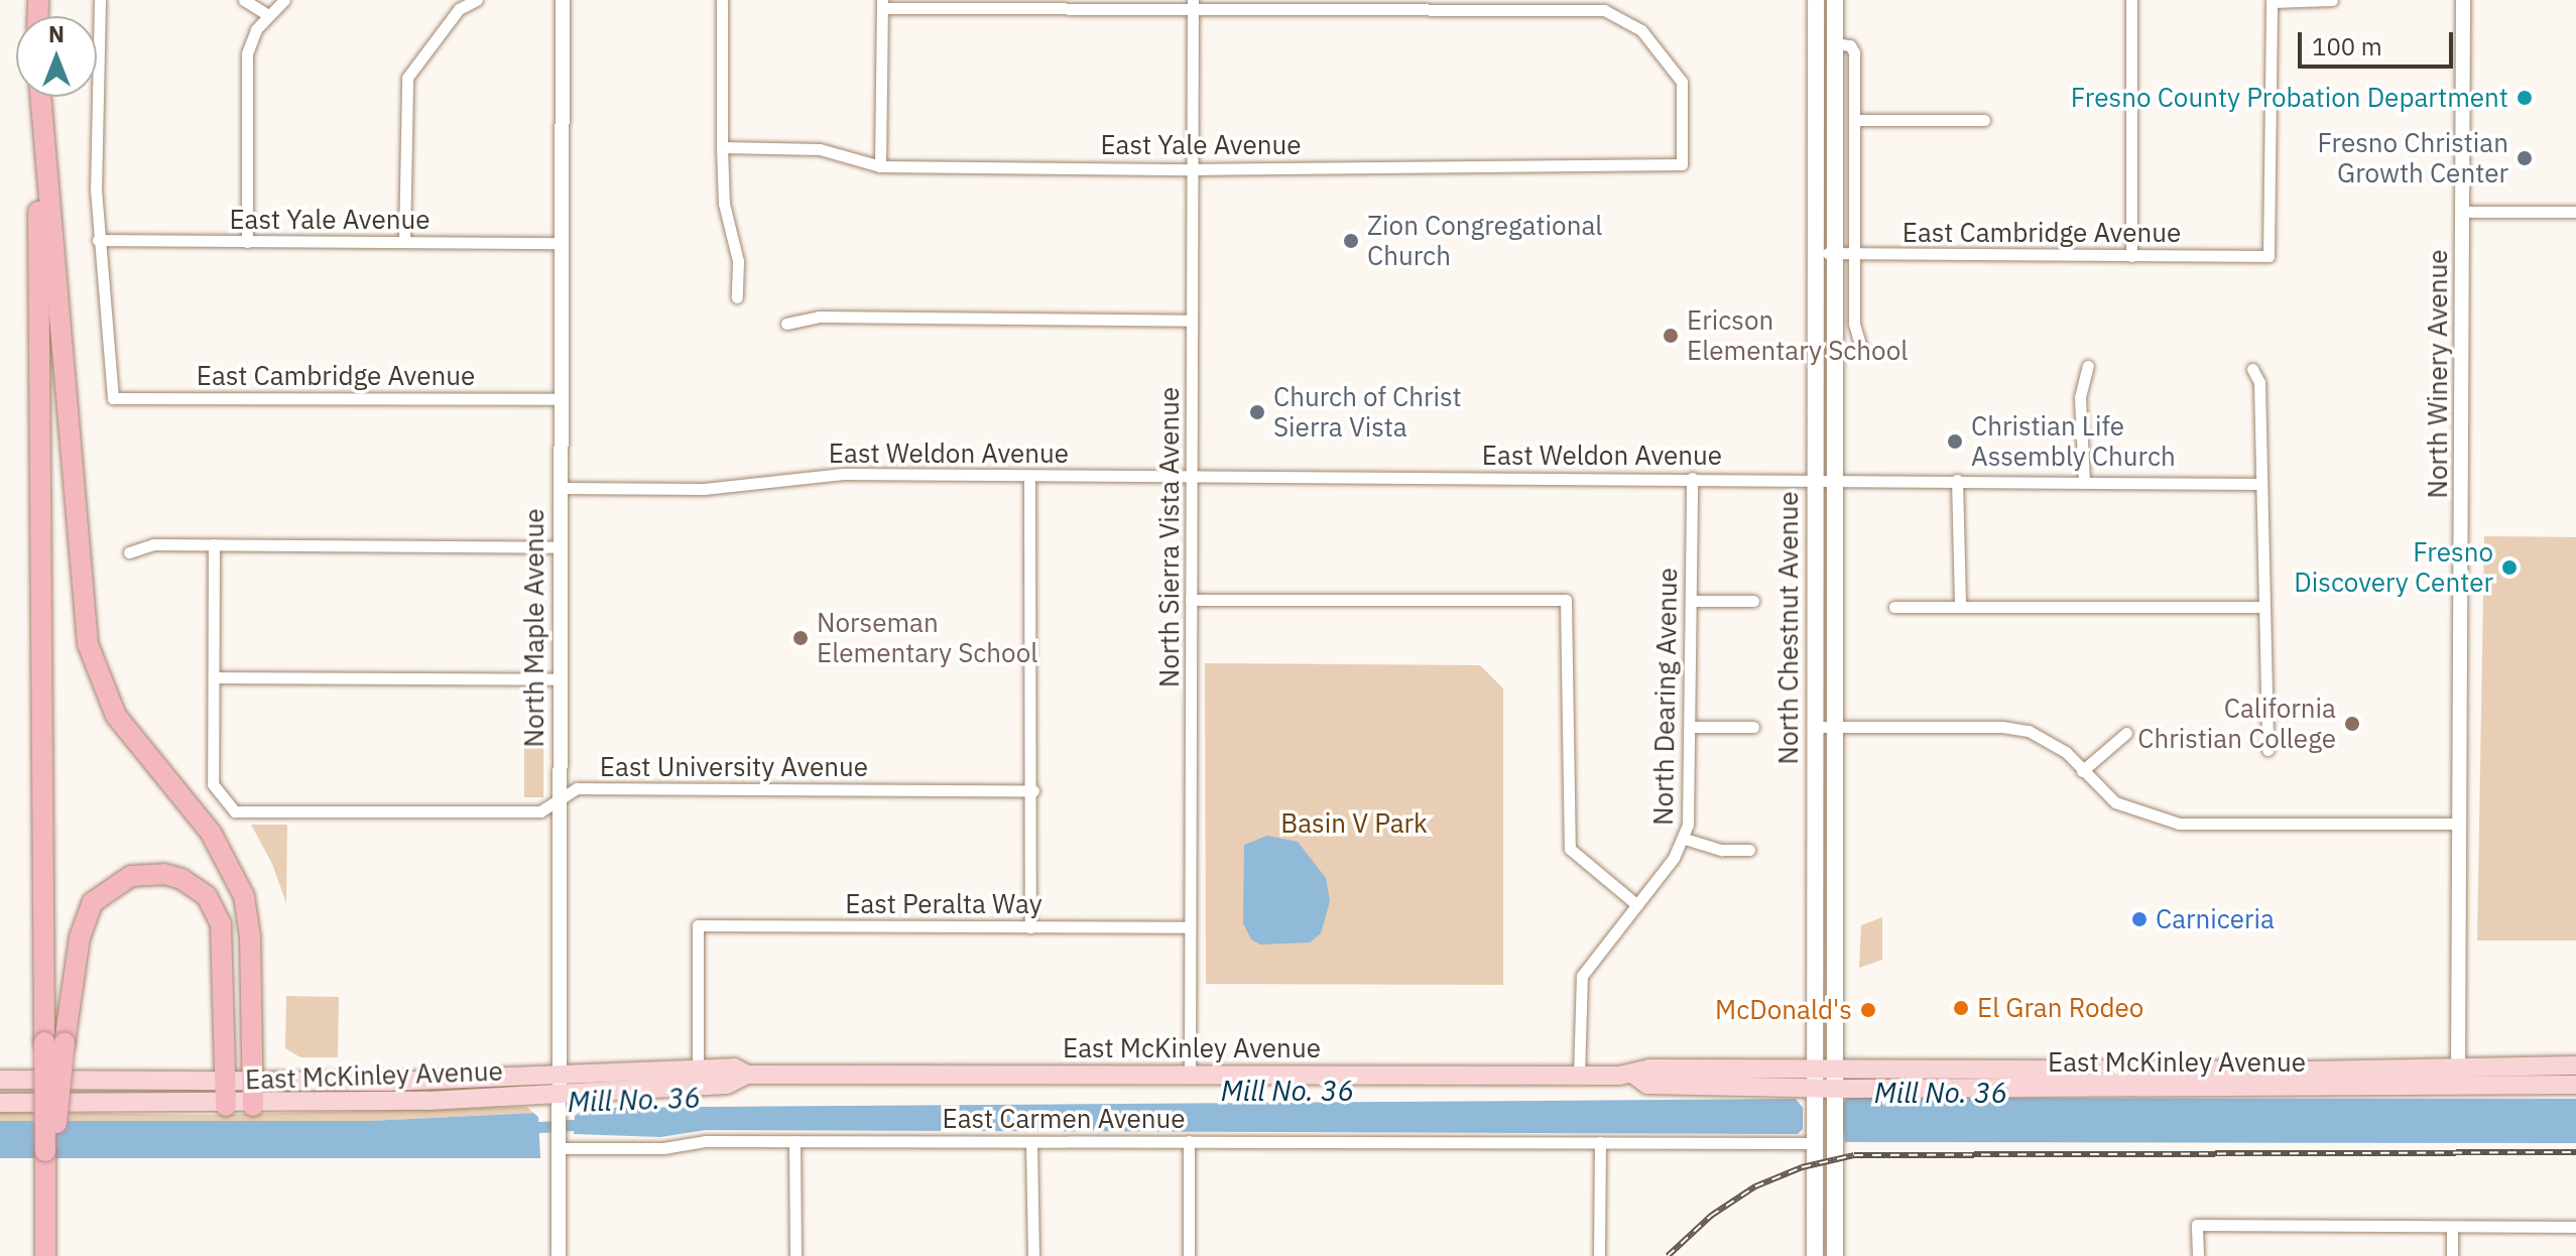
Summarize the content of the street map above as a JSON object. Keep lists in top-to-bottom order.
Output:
{
  "streets": {
    "main road": ["North Chestnut Avenue", "East McKinley Avenue"],
    "street": [
      "East Yale Avenue",
      "East Cambridge Avenue",
      "North Winery Avenue",
      "East Weldon Avenue",
      "North Sierra Vista Avenue",
      "North Maple Avenue",
      "North Dearing Avenue",
      "East University Avenue",
      "East Peralta Way",
      "East Carmen Avenue"
    ]
  },
  "crossings": [
    ["East Yale Avenue", "East Cambridge Avenue"],
    ["East Yale Avenue", "North Sierra Vista Avenue"],
    ["East Yale Avenue", "North Maple Avenue"],
    ["East Cambridge Avenue", "North Maple Avenue"],
    ["East Cambridge Avenue", "North Chestnut Avenue"],
    ["North Winery Avenue", "East McKinley Avenue"],
    ["East Weldon Avenue", "North Sierra Vista Avenue"],
    ["East Weldon Avenue", "North Maple Avenue"],
    ["East Weldon Avenue", "North Chestnut Avenue"],
    ["East Weldon Avenue", "North Dearing Avenue"],
    ["North Sierra Vista Avenue", "East Peralta Way"],
    ["North Sierra Vista Avenue", "East McKinley Avenue"],
    ["North Maple Avenue", "East University Avenue"],
    ["North Maple Avenue", "East McKinley Avenue"],
    ["North Maple Avenue", "East Carmen Avenue"],
    ["North Chestnut Avenue", "East McKinley Avenue"],
    ["North Chestnut Avenue", "East Carmen Avenue"],
    ["North Dearing Avenue", "East McKinley Avenue"],
    ["East Peralta Way", "East McKinley Avenue"]
  ],
  "water": ["Mill No. 36"],
  "parks": ["Basin V Park"],
  "places": [
    "Fresno County Probation Department",
    "Fresno Christian Growth Center",
    "Zion Congregational Church",
    "Ericson Elementary School",
    "Church of Christ Sierra Vista",
    "Christian Life Assembly Church",
    "Fresno Discovery Center",
    "Norseman Elementary School",
    "California Christian College",
    "Carniceria",
    "El Gran Rodeo",
    "McDonald's"
  ],
  "scale_bar": "100 m",
  "north": "top"
}
